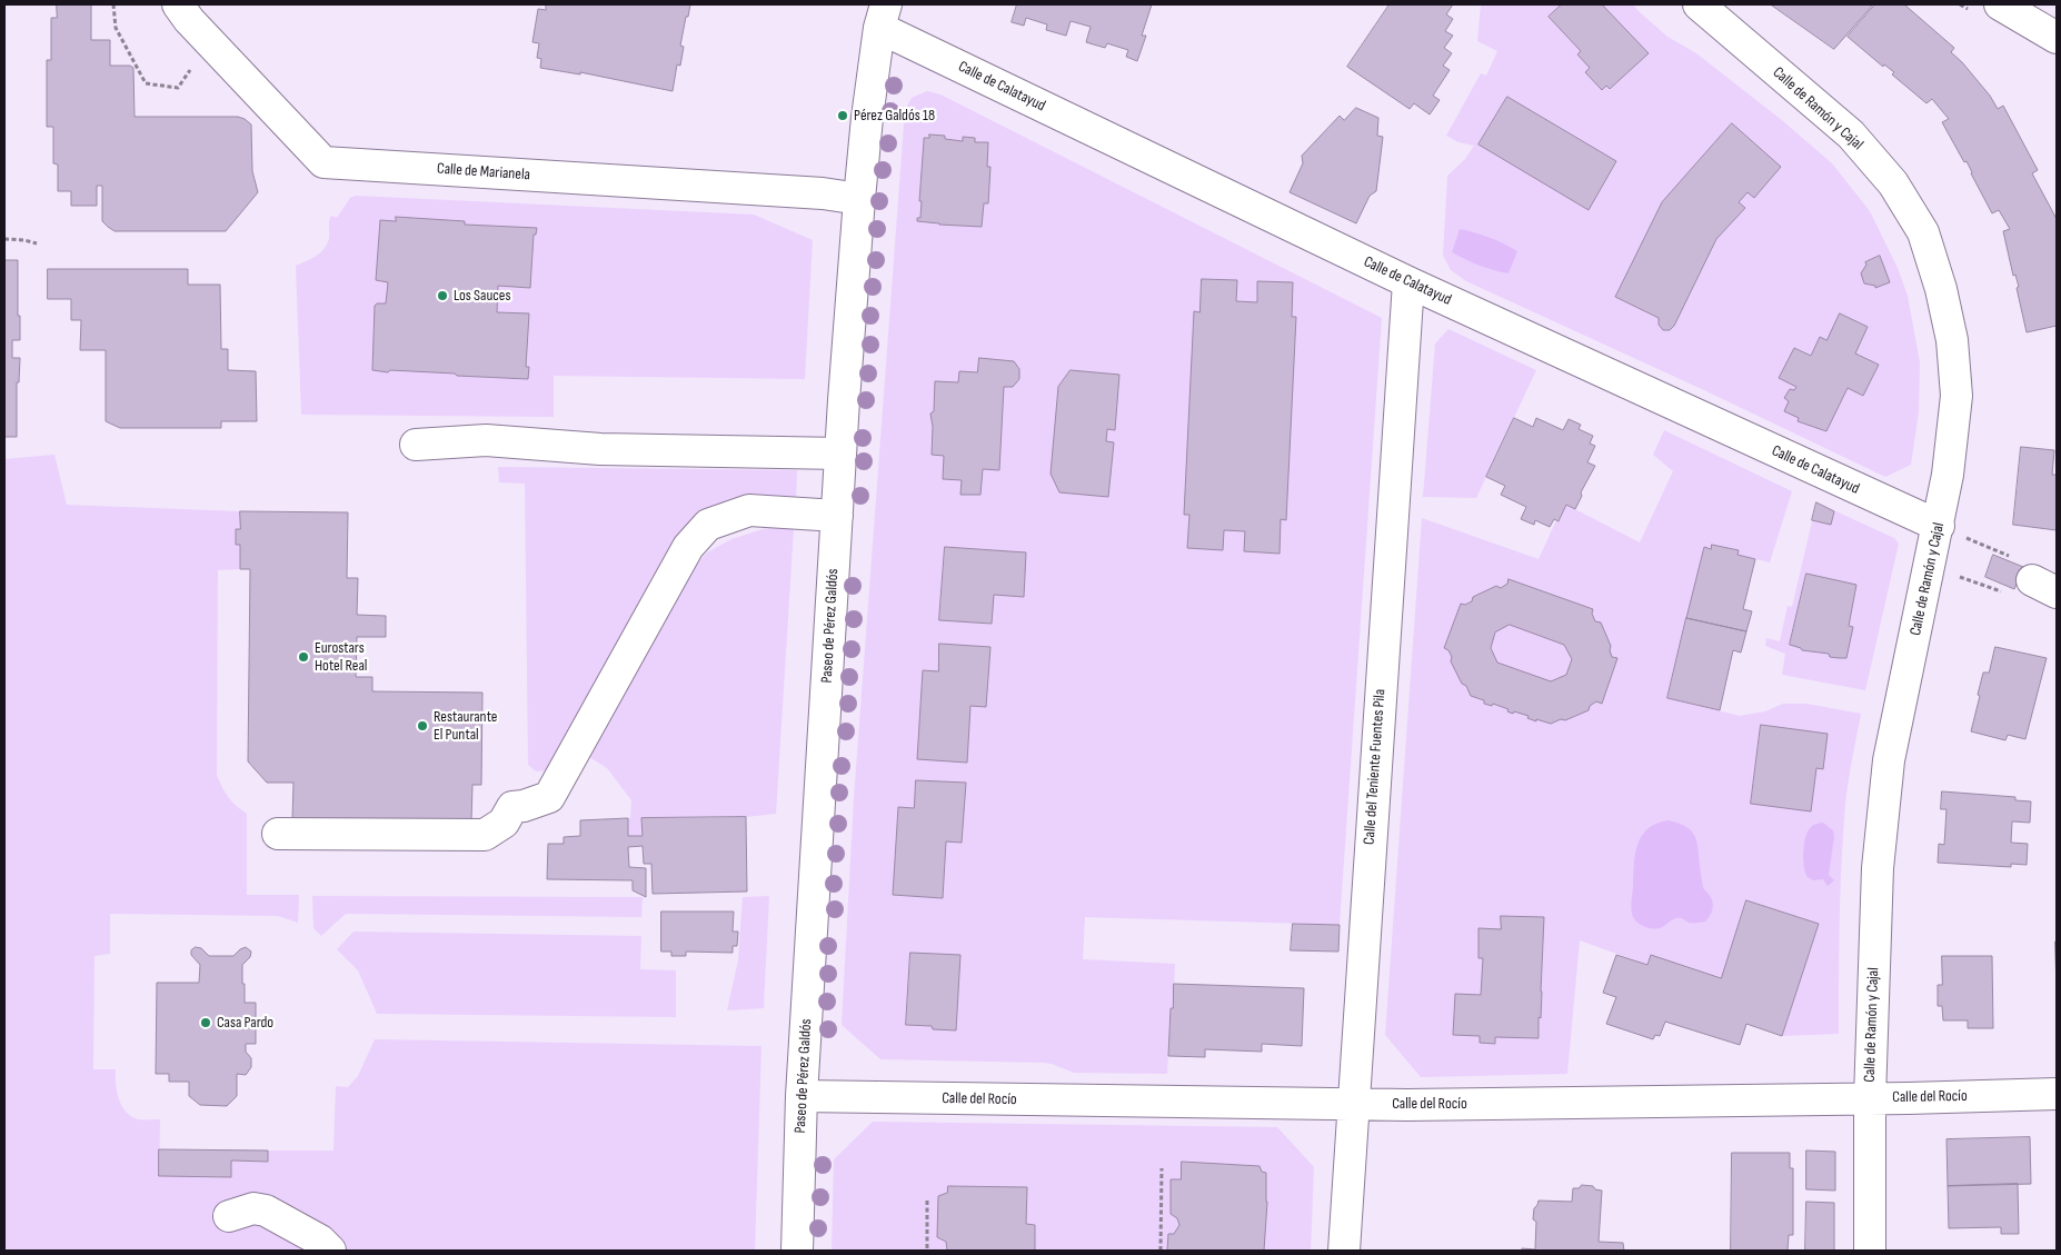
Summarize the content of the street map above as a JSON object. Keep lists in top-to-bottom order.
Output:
{
  "streets": {
    "street": [
      "Calle de Calatayud",
      "Calle de Ramón y Cajal",
      "Calle de Marianela",
      "Paseo de Pérez Galdós",
      "Calle del Teniente Fuentes Pila",
      "Calle del Rocío"
    ]
  },
  "crossings": [
    ["Calle de Calatayud", "Calle de Ramón y Cajal"],
    ["Calle de Calatayud", "Paseo de Pérez Galdós"],
    ["Calle de Calatayud", "Calle del Teniente Fuentes Pila"],
    ["Calle de Ramón y Cajal", "Calle del Rocío"],
    ["Calle de Marianela", "Paseo de Pérez Galdós"],
    ["Paseo de Pérez Galdós", "Calle del Rocío"],
    ["Calle del Teniente Fuentes Pila", "Calle del Rocío"]
  ],
  "places": [
    "Pérez Galdós 18",
    "Los Sauces",
    "Eurostars Hotel Real",
    "Restaurante El Puntal",
    "Casa Pardo"
  ]
}
